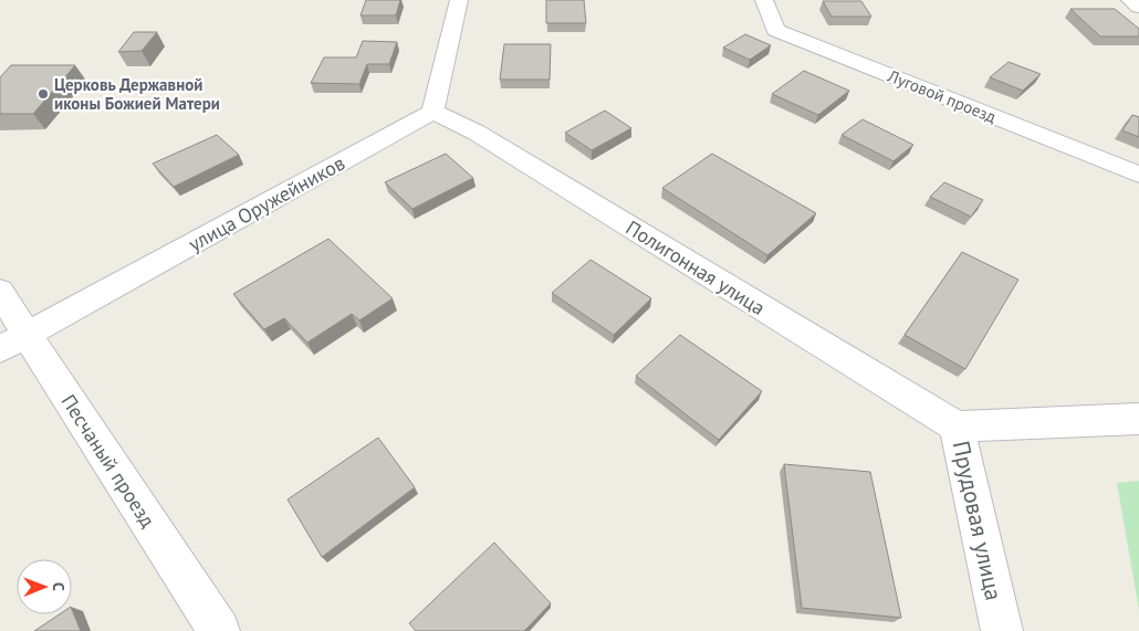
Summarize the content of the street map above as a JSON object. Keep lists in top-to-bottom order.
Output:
{
  "streets": {
    "street": [
      "Луговой проезд",
      "улица Оружейников",
      "Полигонная улица",
      "Песчаный проезд",
      "Прудовая улица"
    ]
  },
  "crossings": [
    ["улица Оружейников", "Полигонная улица"],
    ["улица Оружейников", "Песчаный проезд"],
    ["Полигонная улица", "Прудовая улица"]
  ],
  "places": ["Церковь Державной иконы Божией Матери"],
  "north": "right"
}
